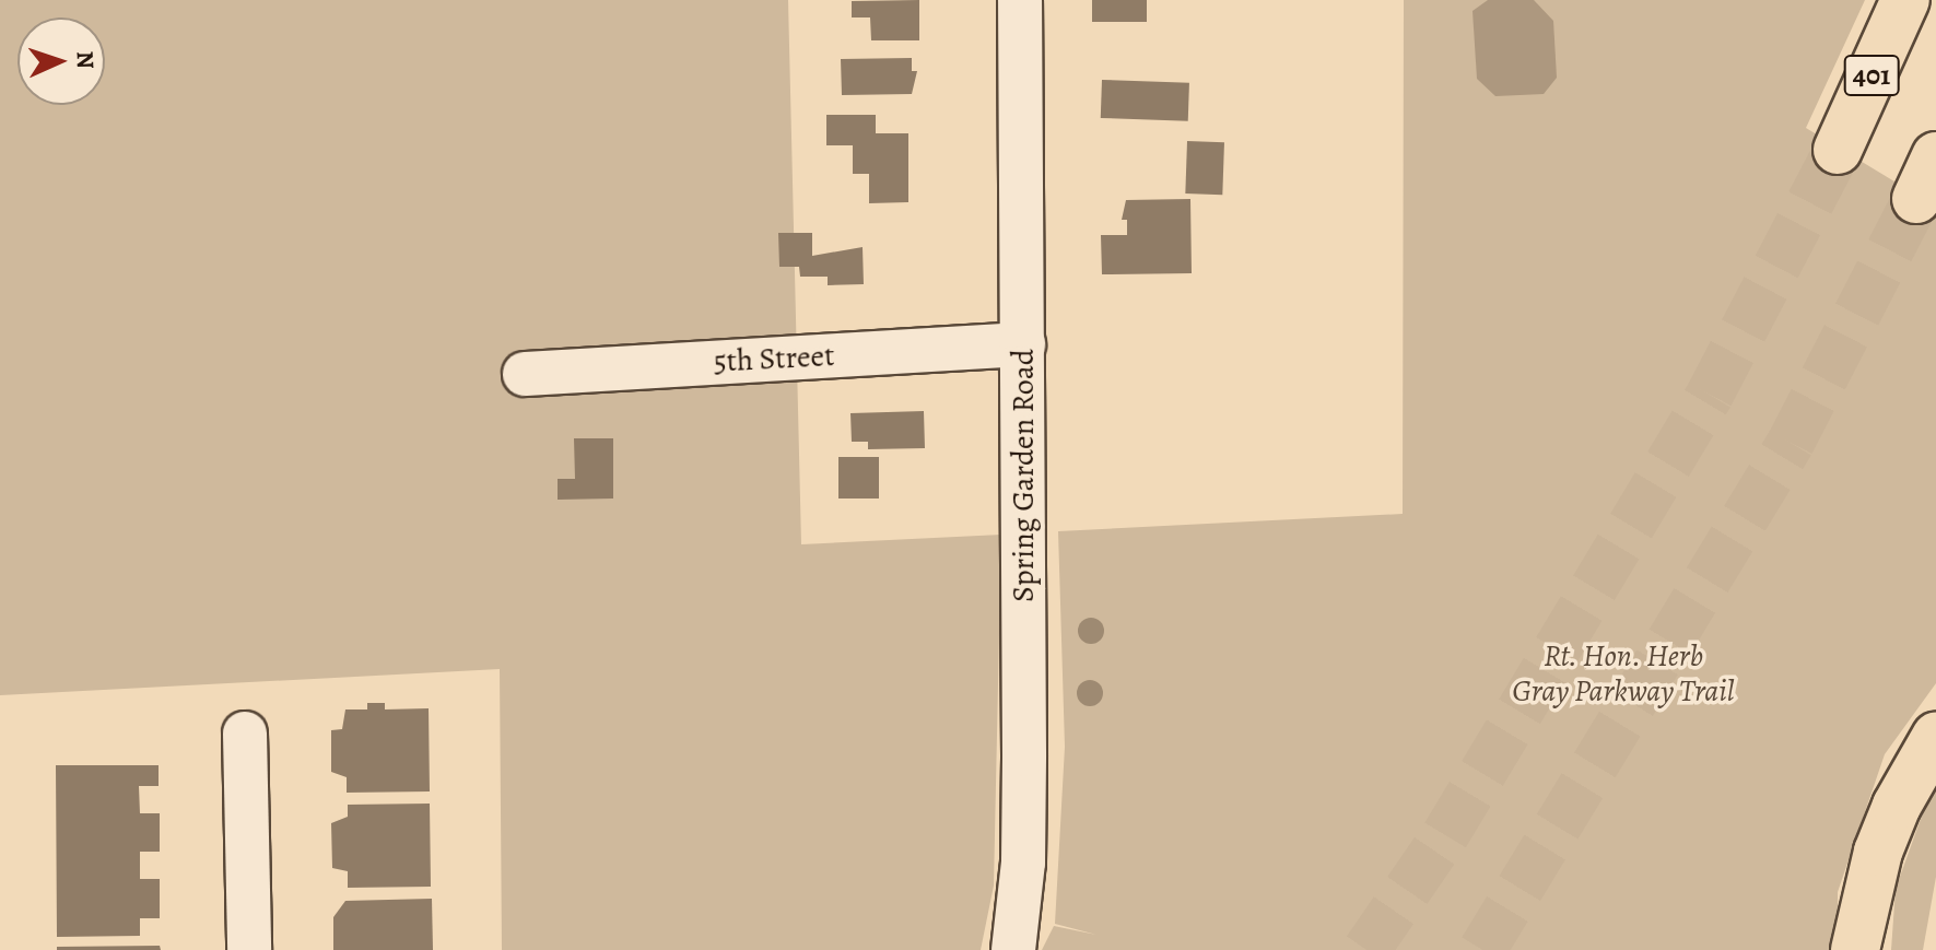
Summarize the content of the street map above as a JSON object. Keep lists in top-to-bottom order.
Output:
{
  "streets": {
    "highway": ["401"],
    "street": ["5th Street", "Spring Garden Road"]
  },
  "crossings": [
    ["5th Street", "Spring Garden Road"]
  ],
  "parks": ["Rt. Hon. Herb Gray Parkway Trail"],
  "north": "right"
}
